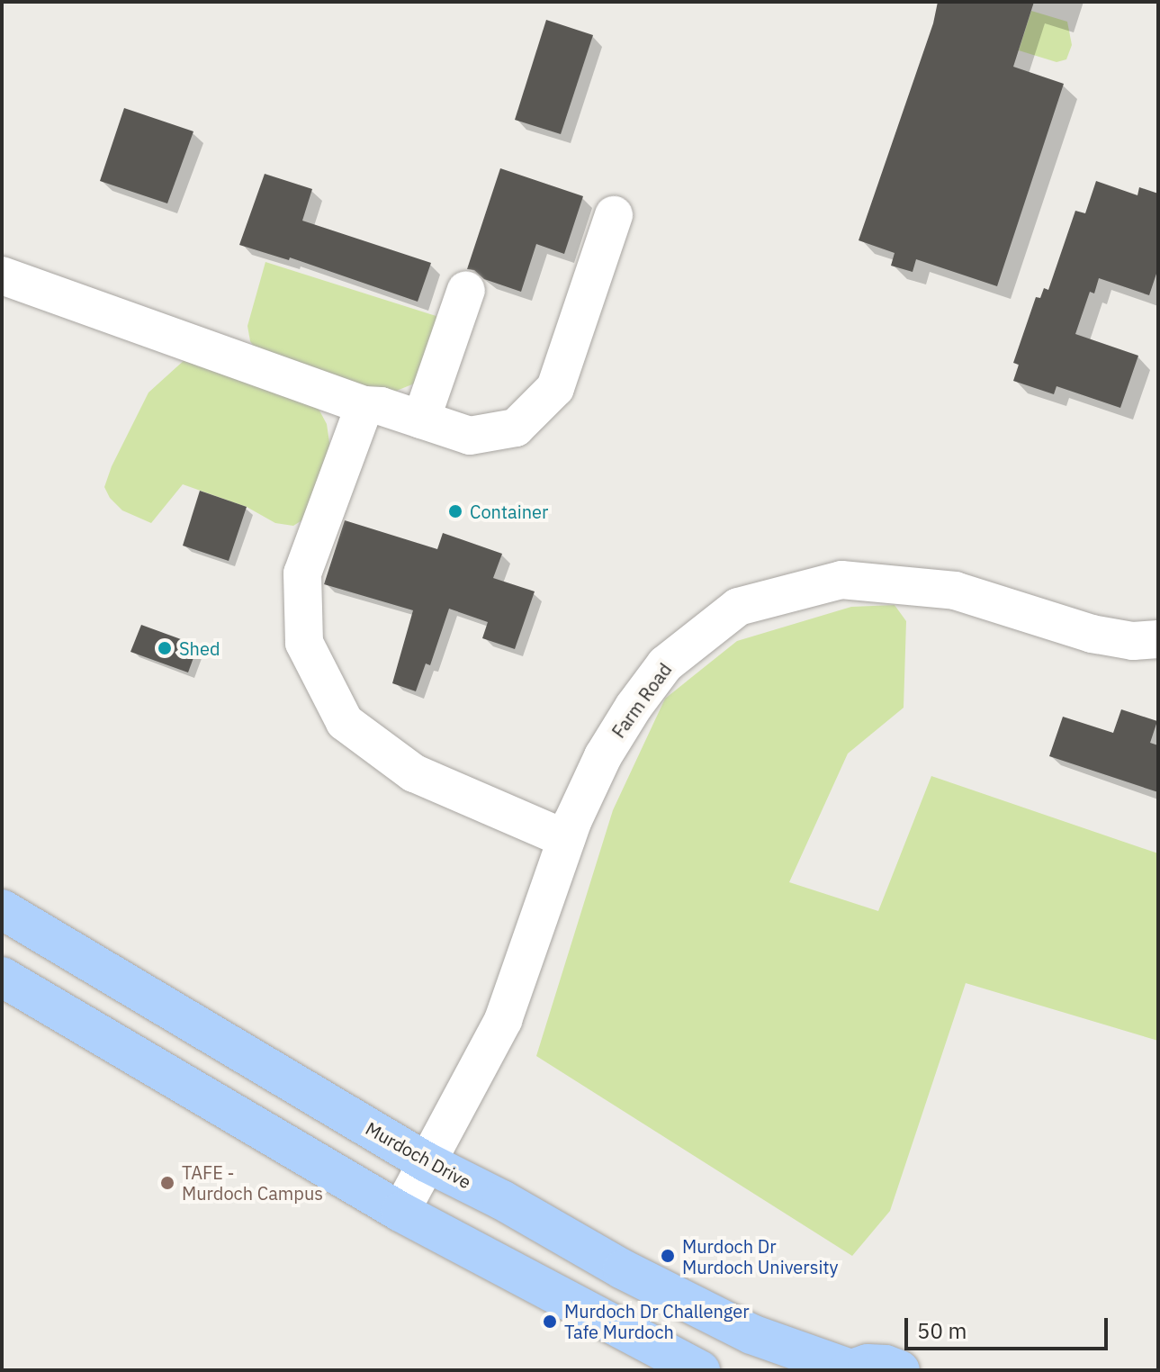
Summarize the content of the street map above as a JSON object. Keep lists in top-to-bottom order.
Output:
{
  "streets": {
    "main road": ["Murdoch Drive"],
    "street": ["Farm Road"]
  },
  "crossings": [
    ["Farm Road", "Murdoch Drive"]
  ],
  "places": [
    "Container",
    "Shed",
    "TAFE - Murdoch Campus",
    "Murdoch Dr Murdoch University",
    "Murdoch Dr Challenger Tafe Murdoch"
  ],
  "scale_bar": "50 m"
}
